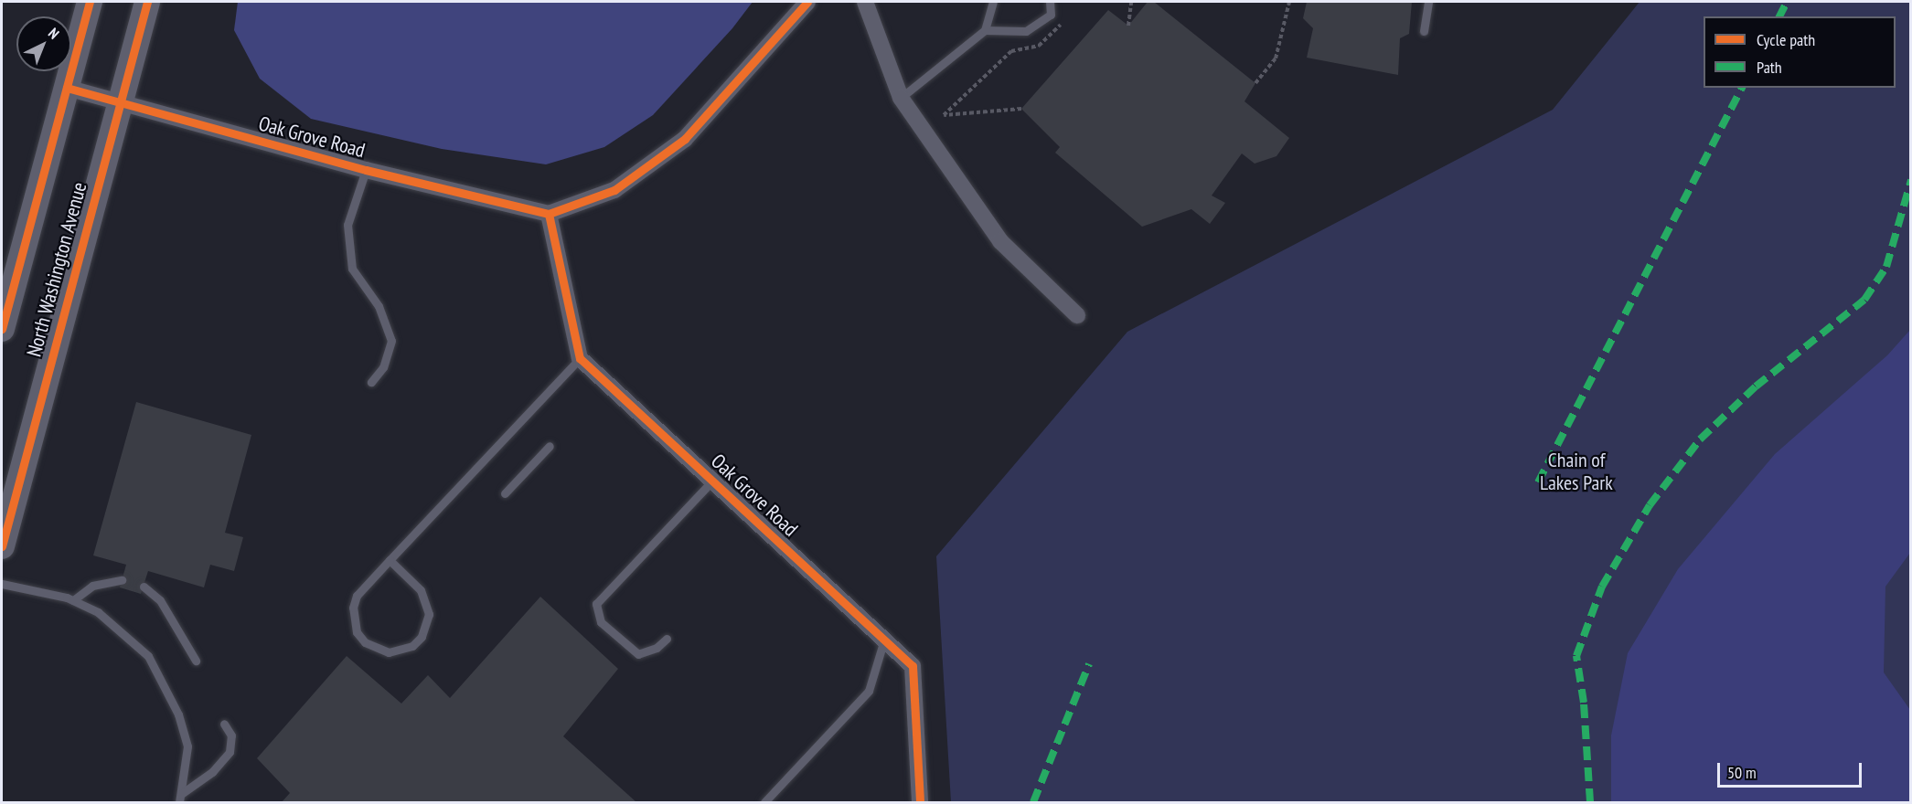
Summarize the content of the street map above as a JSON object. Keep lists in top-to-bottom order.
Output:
{
  "streets": {
    "main road": ["North Washington Avenue"],
    "street": ["Oak Grove Road"]
  },
  "crossings": [
    ["Oak Grove Road", "North Washington Avenue"]
  ],
  "parks": ["Chain of Lakes Park"],
  "legend": ["Cycle path", "Path"],
  "scale_bar": "50 m",
  "north": "top right"
}
